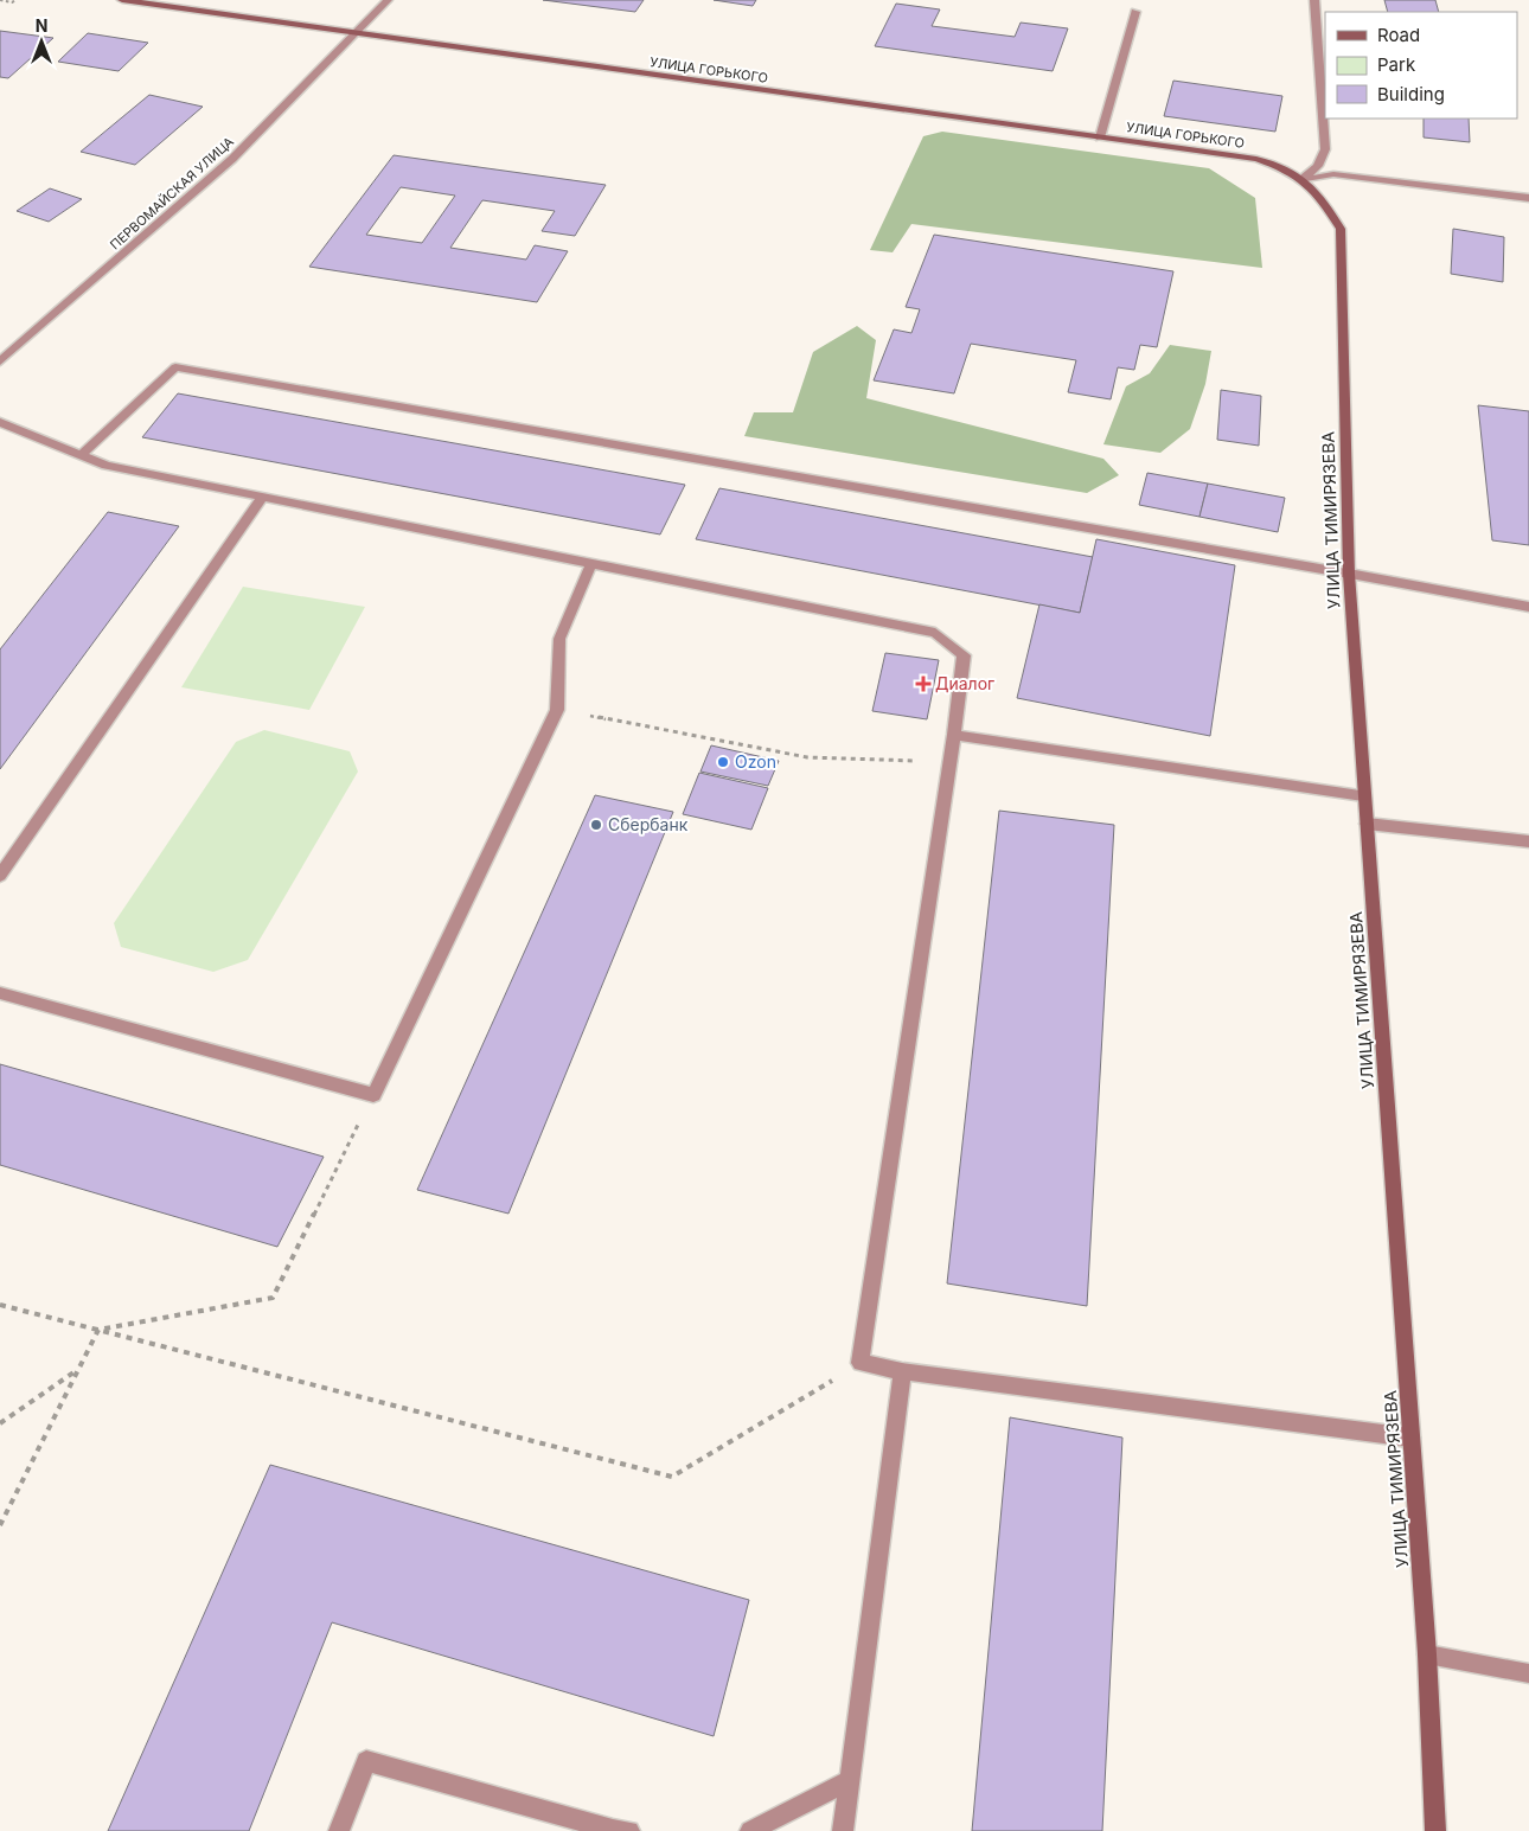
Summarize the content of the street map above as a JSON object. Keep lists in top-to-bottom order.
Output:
{
  "streets": {
    "street": ["УЛИЦА ГОРЬКОГО", "ПЕРВОМАЙСКАЯ УЛИЦА", "УЛИЦА ТИМИРЯЗЕВА"]
  },
  "crossings": [
    ["УЛИЦА ГОРЬКОГО", "ПЕРВОМАЙСКАЯ УЛИЦА"],
    ["УЛИЦА ГОРЬКОГО", "УЛИЦА ТИМИРЯЗЕВА"]
  ],
  "places": {
    "health": ["Диалог"],
    "other": ["Ozon", "Сбербанк"]
  },
  "legend": ["Road", "Park", "Building"],
  "north": "top"
}
